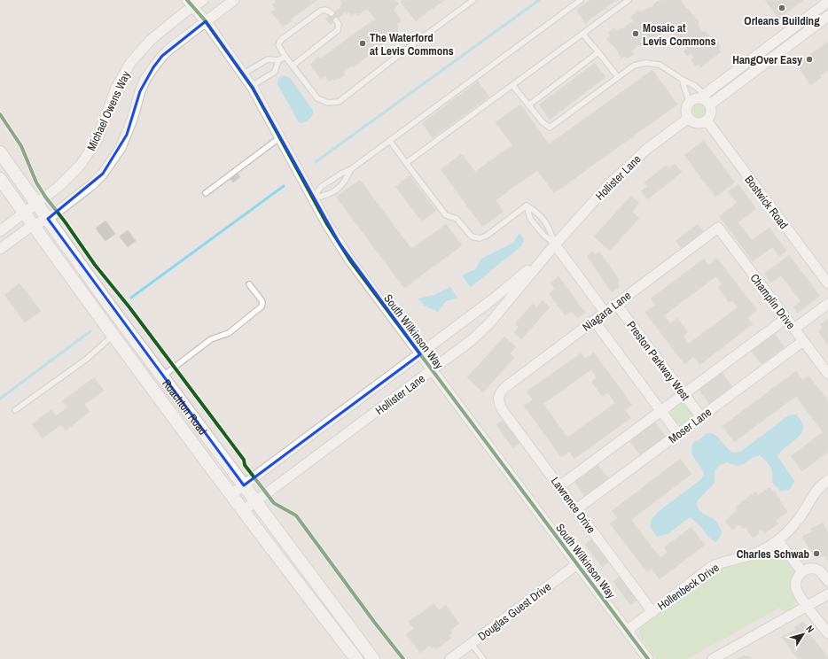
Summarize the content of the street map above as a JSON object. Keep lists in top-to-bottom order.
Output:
{
  "streets": {
    "street": [
      "Michael Owens Way",
      "Hollister Lane",
      "Bostwick Road",
      "Champlin Drive",
      "Niagara Lane",
      "South Wilkinson Way",
      "Preston Parkway West",
      "Roachton Road",
      "Moser Lane",
      "Lawrence Drive",
      "Hollenbeck Drive",
      "Douglas Guest Drive"
    ]
  },
  "crossings": [
    ["Michael Owens Way", "South Wilkinson Way"],
    ["Michael Owens Way", "Roachton Road"],
    ["Hollister Lane", "Bostwick Road"],
    ["Hollister Lane", "South Wilkinson Way"],
    ["Hollister Lane", "Roachton Road"],
    ["Champlin Drive", "Niagara Lane"],
    ["Champlin Drive", "Moser Lane"],
    ["Niagara Lane", "Preston Parkway West"],
    ["Niagara Lane", "Lawrence Drive"],
    ["South Wilkinson Way", "Hollenbeck Drive"],
    ["South Wilkinson Way", "Douglas Guest Drive"],
    ["Preston Parkway West", "Moser Lane"],
    ["Moser Lane", "Lawrence Drive"],
    ["Lawrence Drive", "Hollenbeck Drive"]
  ],
  "places": [
    "Orleans Building",
    "Mosaic at Levis Commons",
    "The Waterford at Levis Commons",
    "HangOver Easy",
    "Charles Schwab"
  ],
  "north": "top right"
}
